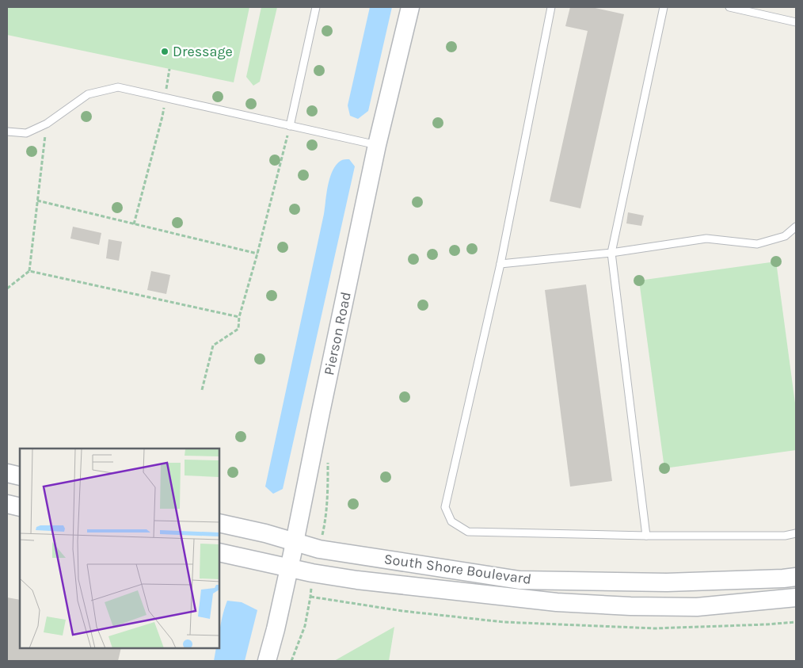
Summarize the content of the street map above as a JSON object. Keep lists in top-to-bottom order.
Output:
{
  "streets": {
    "street": ["Pierson Road", "South Shore Boulevard"]
  },
  "crossings": [
    ["Pierson Road", "South Shore Boulevard"]
  ],
  "places": ["Dressage"]
}
